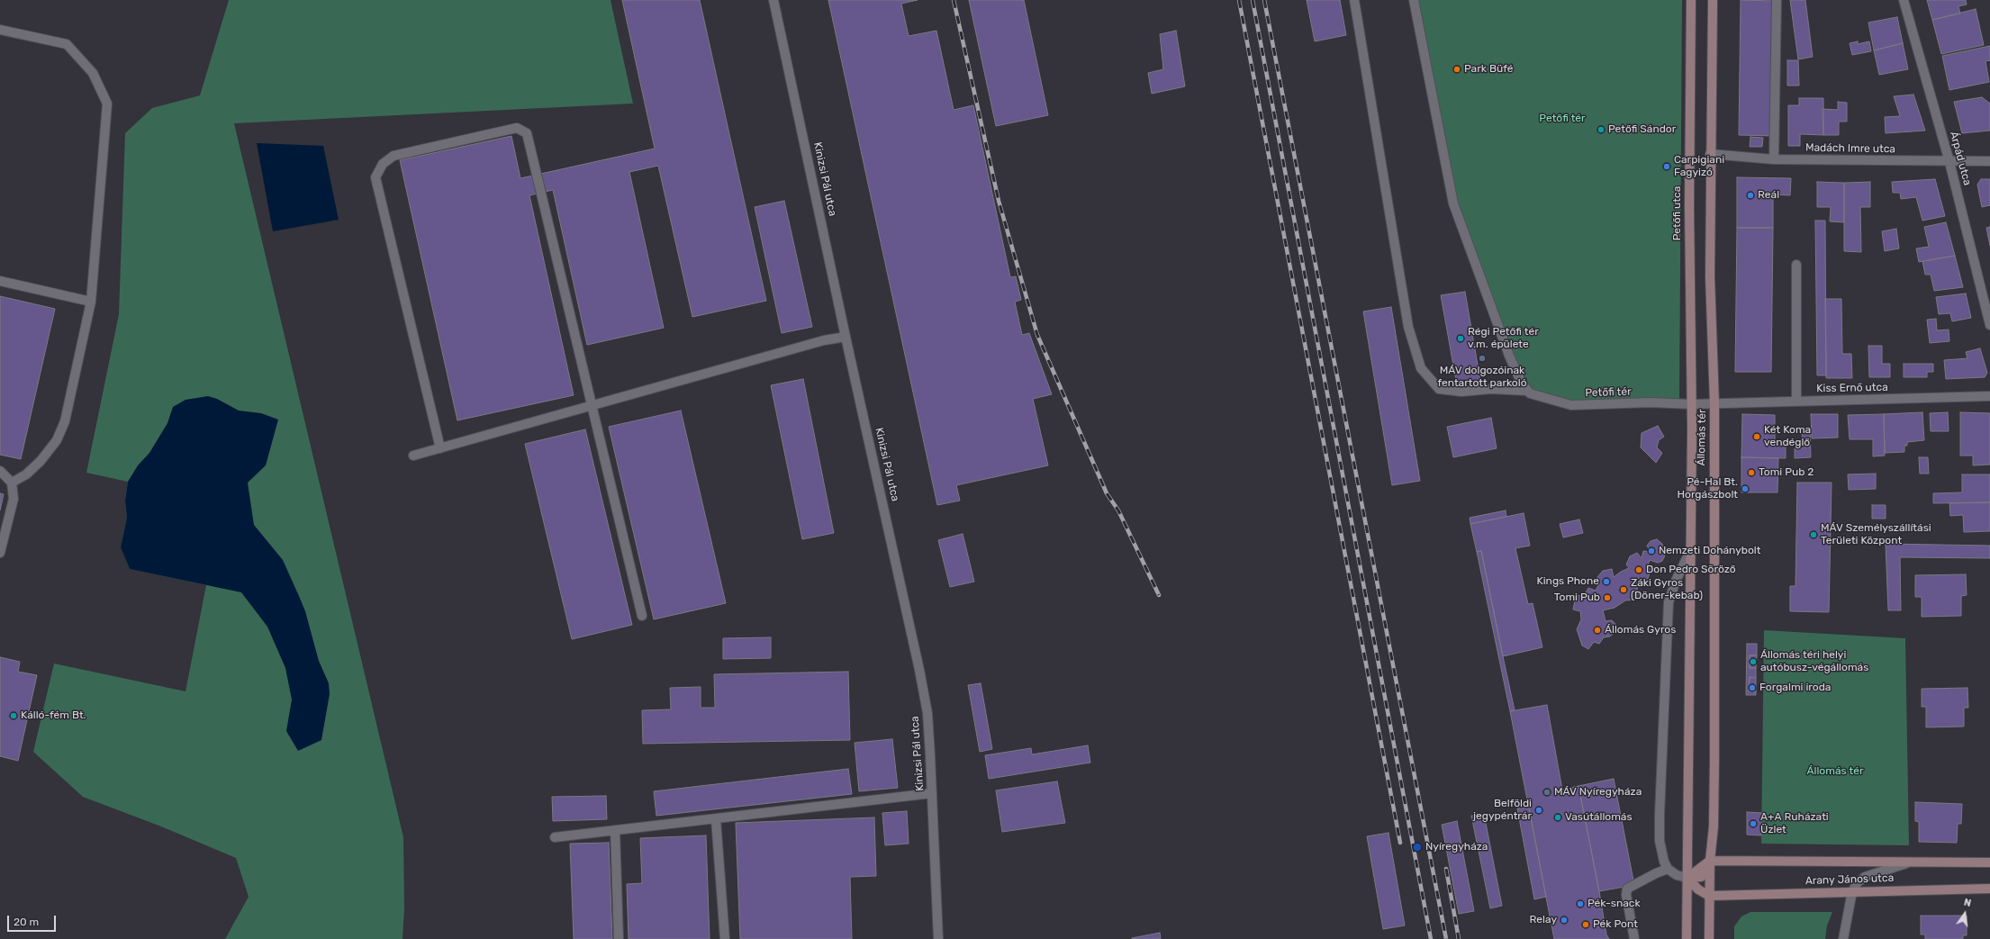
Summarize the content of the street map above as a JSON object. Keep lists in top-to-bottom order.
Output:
{
  "streets": {
    "main road": ["Petőfi utca", "Állomás tér", "Arany János utca"],
    "street": [
      "Madách Imre utca",
      "Árpád utca",
      "Kinizsi Pál utca",
      "Kiss Ernő utca",
      "Petőfi tér"
    ]
  },
  "crossings": [
    ["Madách Imre utca", "Árpád utca"],
    ["Petőfi utca", "Petőfi tér"],
    ["Petőfi utca", "Állomás tér"],
    ["Kiss Ernő utca", "Petőfi tér"],
    ["Kiss Ernő utca", "Állomás tér"],
    ["Petőfi tér", "Állomás tér"],
    ["Állomás tér", "Arany János utca"]
  ],
  "parks": ["Petőfi tér", "Állomás tér"],
  "places": [
    "Park Büfé",
    "Petőfi Sándor",
    "Carpigiani Fagyizó",
    "Reál",
    "Régi Petőfi tér v.m. épülete",
    "MÁV dolgozóinak fentartott parkoló",
    "Két Koma vendéglő",
    "Tomi Pub 2",
    "Pé-Hal Bt. Horgászbolt",
    "MÁV Személyszállítási Területi Központ",
    "Nemzeti Dohánybolt",
    "Don Pedro Söröző",
    "Kings Phone",
    "Záki Gyros (Döner-kebab)",
    "Tomi Pub",
    "Állomás Gyros",
    "Állomás téri helyi autóbusz-végállomás",
    "Forgalmi iroda",
    "Kálló-fém Bt.",
    "MÁV Nyíregyháza",
    "Belföldi jegypéntrár",
    "Vasútállomás",
    "A+A Ruházati Üzlet",
    "Nyíregyháza",
    "Pék-snack",
    "Relay",
    "Pék Pont"
  ],
  "scale_bar": "20 m",
  "north": "top"
}
